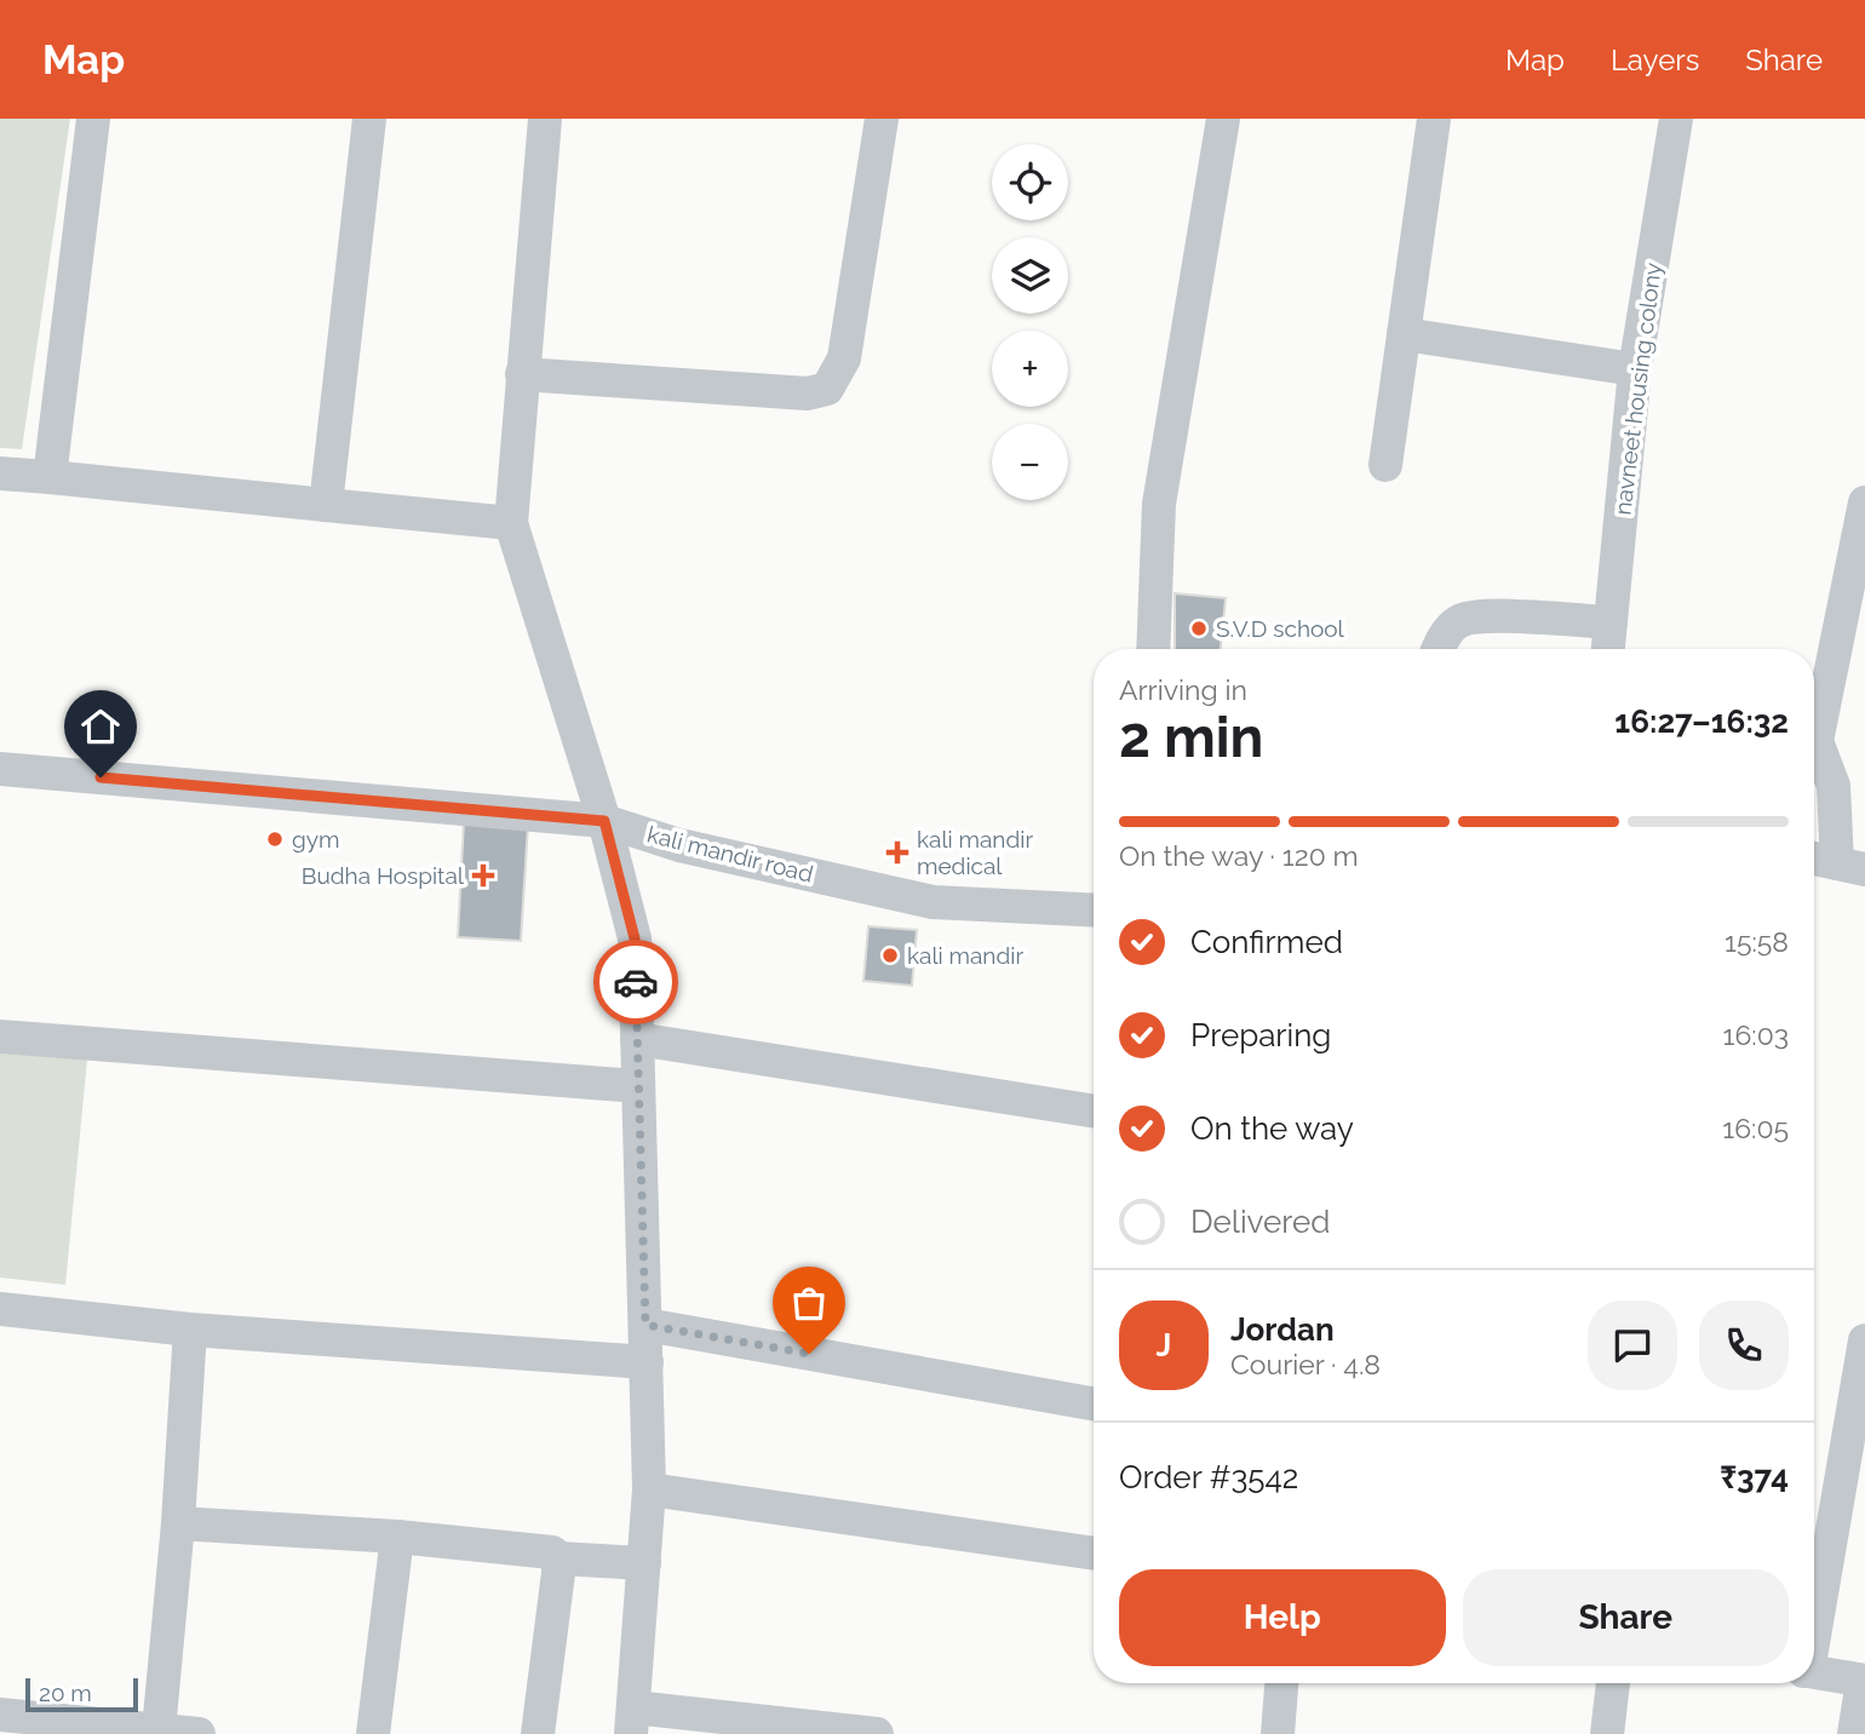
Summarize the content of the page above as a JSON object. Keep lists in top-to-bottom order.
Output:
{
  "streets": {
    "street": ["navneet housing colony", "kali mandir road"]
  },
  "places": {
    "other": ["S.V.D school", "gym", "kali mandir"],
    "health": ["kali mandir medical", "Budha Hospital"]
  },
  "scale_bar": "20 m",
  "page": {
    "header": "Map",
    "nav": ["Map", "Layers", "Share"],
    "map_buttons": ["+", "−"],
    "heading": ["2 min", "Arriving in", "16:27–16:32"],
    "panel": [
      "Jordan",
      "Courier · 4.8",
      "Order #3542",
      "₹374"
    ],
    "bar": "On the way · 120 m",
    "list": [
      ["Confirmed", "15:58"],
      ["Preparing", "16:03"],
      ["On the way", "16:05"],
      "Delivered"
    ],
    "round": "J",
    "buttons": ["Help", "Share"],
    "scale": "20 m"
  }
}
